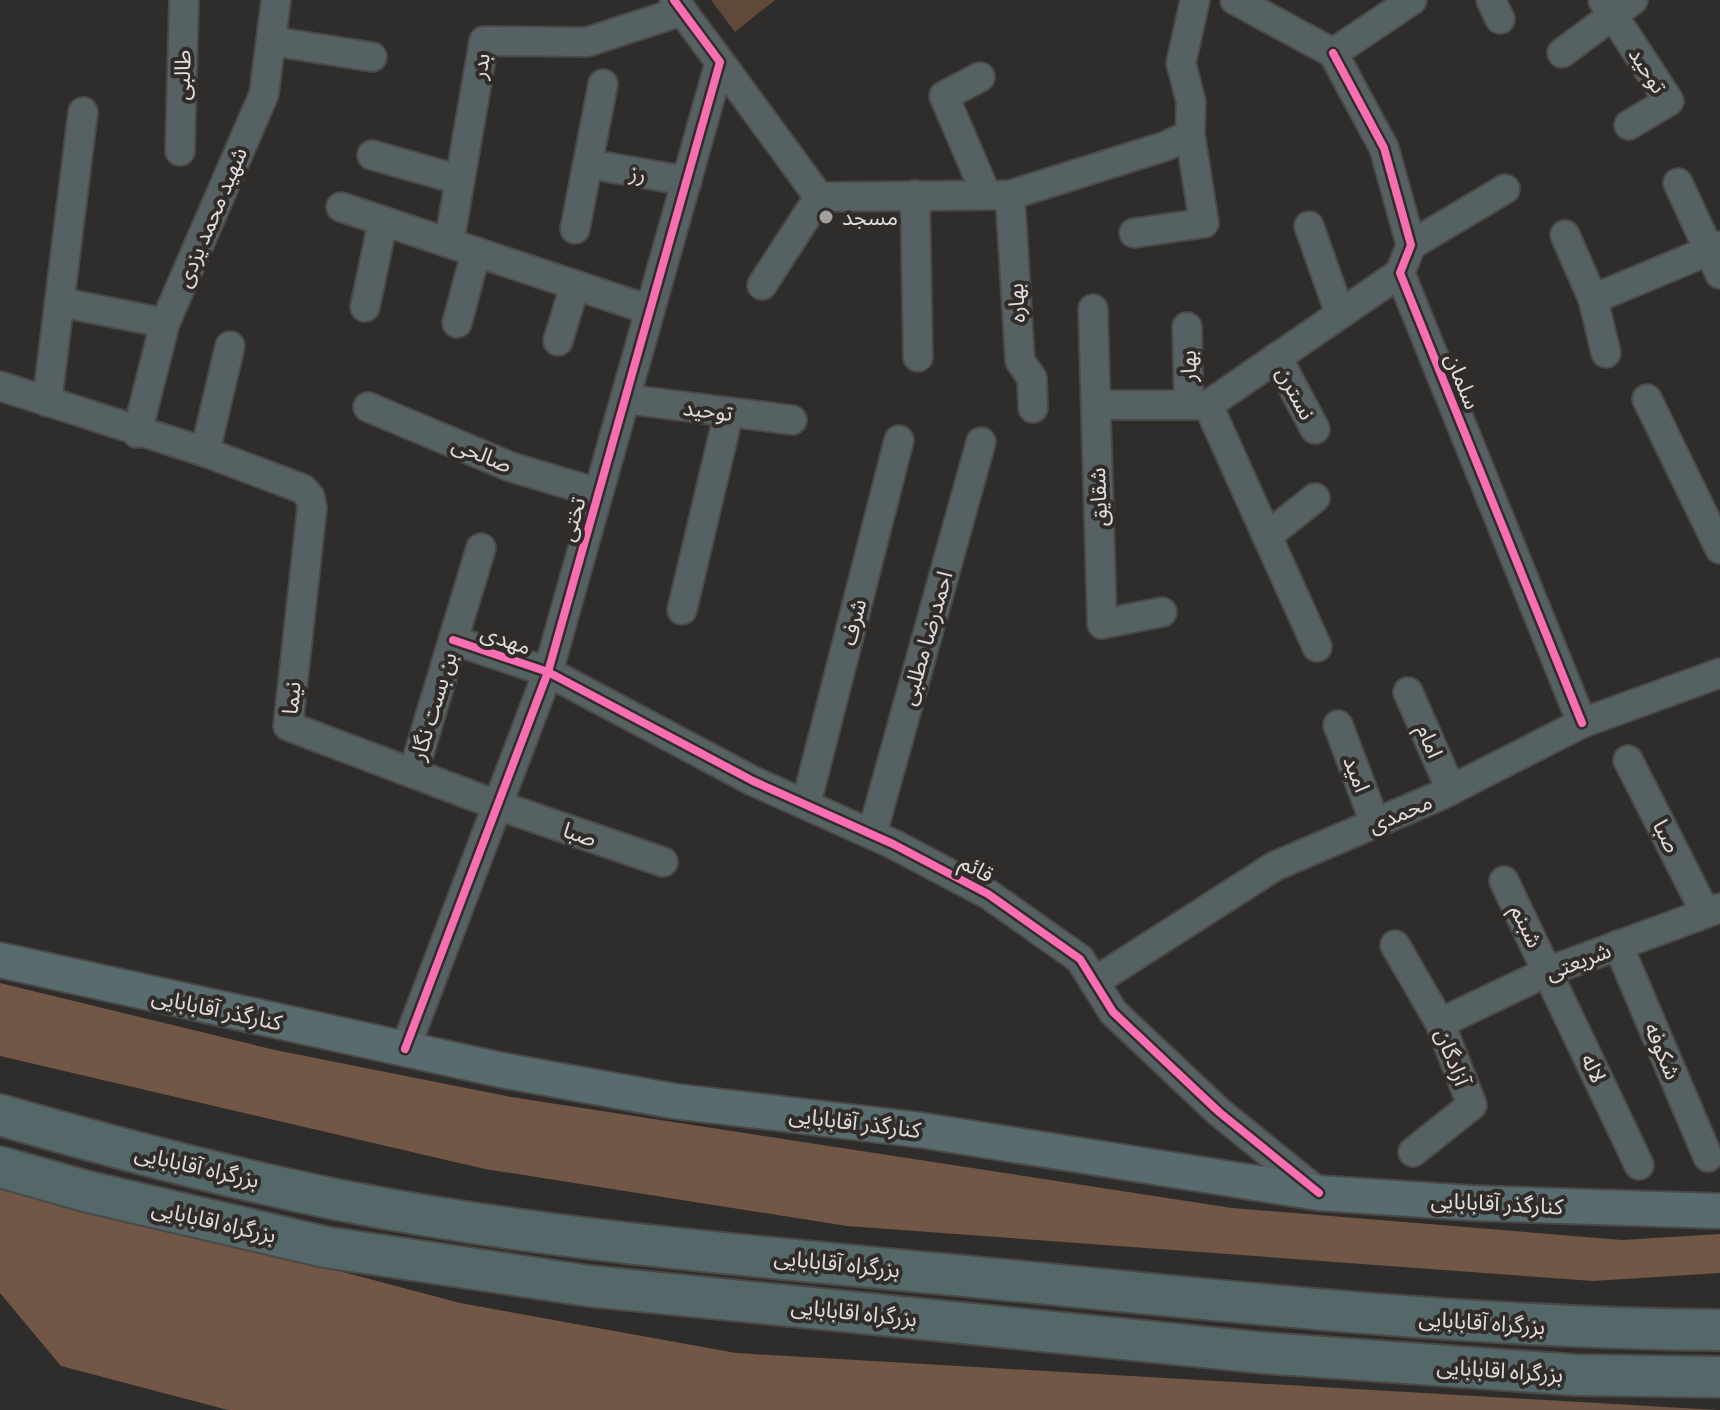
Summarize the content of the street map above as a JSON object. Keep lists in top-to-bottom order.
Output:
{
  "streets": {
    "highway": ["بزرگراه آقابابایی", "بزرگراه اقابابایی"],
    "main road": ["کنارگذر آقابابایی"],
    "street": [
      "بدر",
      "توحید",
      "طالبی",
      "رز",
      "شهید محمد یزدی",
      "بهاره",
      "بهار",
      "سلمان",
      "نسترن",
      "صالحی",
      "شقایق",
      "تختی",
      "شرف",
      "احمدرضا مطلبی",
      "مهدی",
      "نیما",
      "بن بست نگار",
      "امام",
      "امید",
      "محمدی",
      "صبا",
      "قائم",
      "شبنم",
      "شریعتی",
      "شکوفه",
      "آزادگان",
      "لاله"
    ]
  },
  "crossings": [
    ["توحید", "تختی"],
    ["رز", "تختی"],
    ["سلمان", "محمدی"],
    ["صالحی", "تختی"],
    ["تختی", "مهدی"],
    ["تختی", "نیما"],
    ["تختی", "صبا"],
    ["تختی", "قائم"],
    ["تختی", "کنارگذر آقابابایی"],
    ["شرف", "قائم"],
    ["احمدرضا مطلبی", "قائم"],
    ["مهدی", "بن بست نگار"],
    ["مهدی", "قائم"],
    ["نیما", "بن بست نگار"],
    ["نیما", "صبا"],
    ["امام", "محمدی"],
    ["امید", "محمدی"],
    ["محمدی", "قائم"],
    ["صبا", "شریعتی"],
    ["قائم", "کنارگذر آقابابایی"],
    ["شبنم", "شریعتی"],
    ["شبنم", "لاله"],
    ["شریعتی", "شکوفه"],
    ["شریعتی", "آزادگان"],
    ["شریعتی", "لاله"]
  ],
  "places": ["مسجد"]
}
